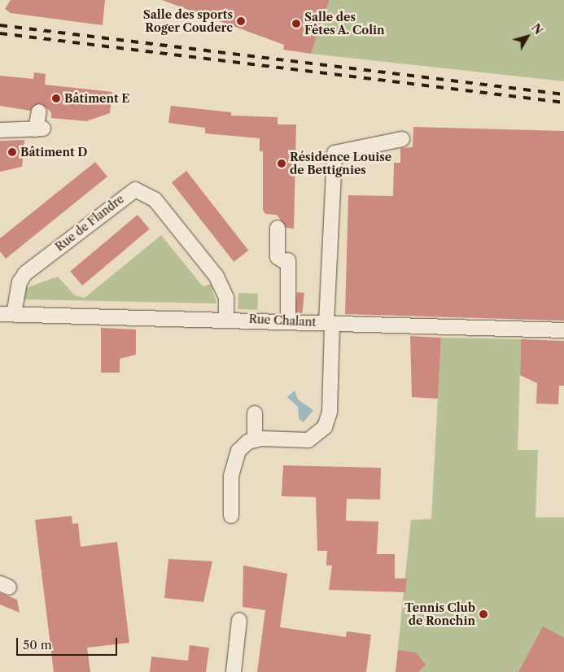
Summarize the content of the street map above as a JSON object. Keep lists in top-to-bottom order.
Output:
{
  "streets": {
    "street": ["Rue de Flandre", "Rue Chalant"]
  },
  "crossings": [
    ["Rue de Flandre", "Rue Chalant"]
  ],
  "places": [
    "Salle des sports Roger Couderc",
    "Salle des Fêtes A. Colin",
    "Bâtiment E",
    "Bâtiment D",
    "Résidence Louise de Bettignies",
    "Tennis Club de Ronchin"
  ],
  "scale_bar": "50 m",
  "north": "top right"
}
